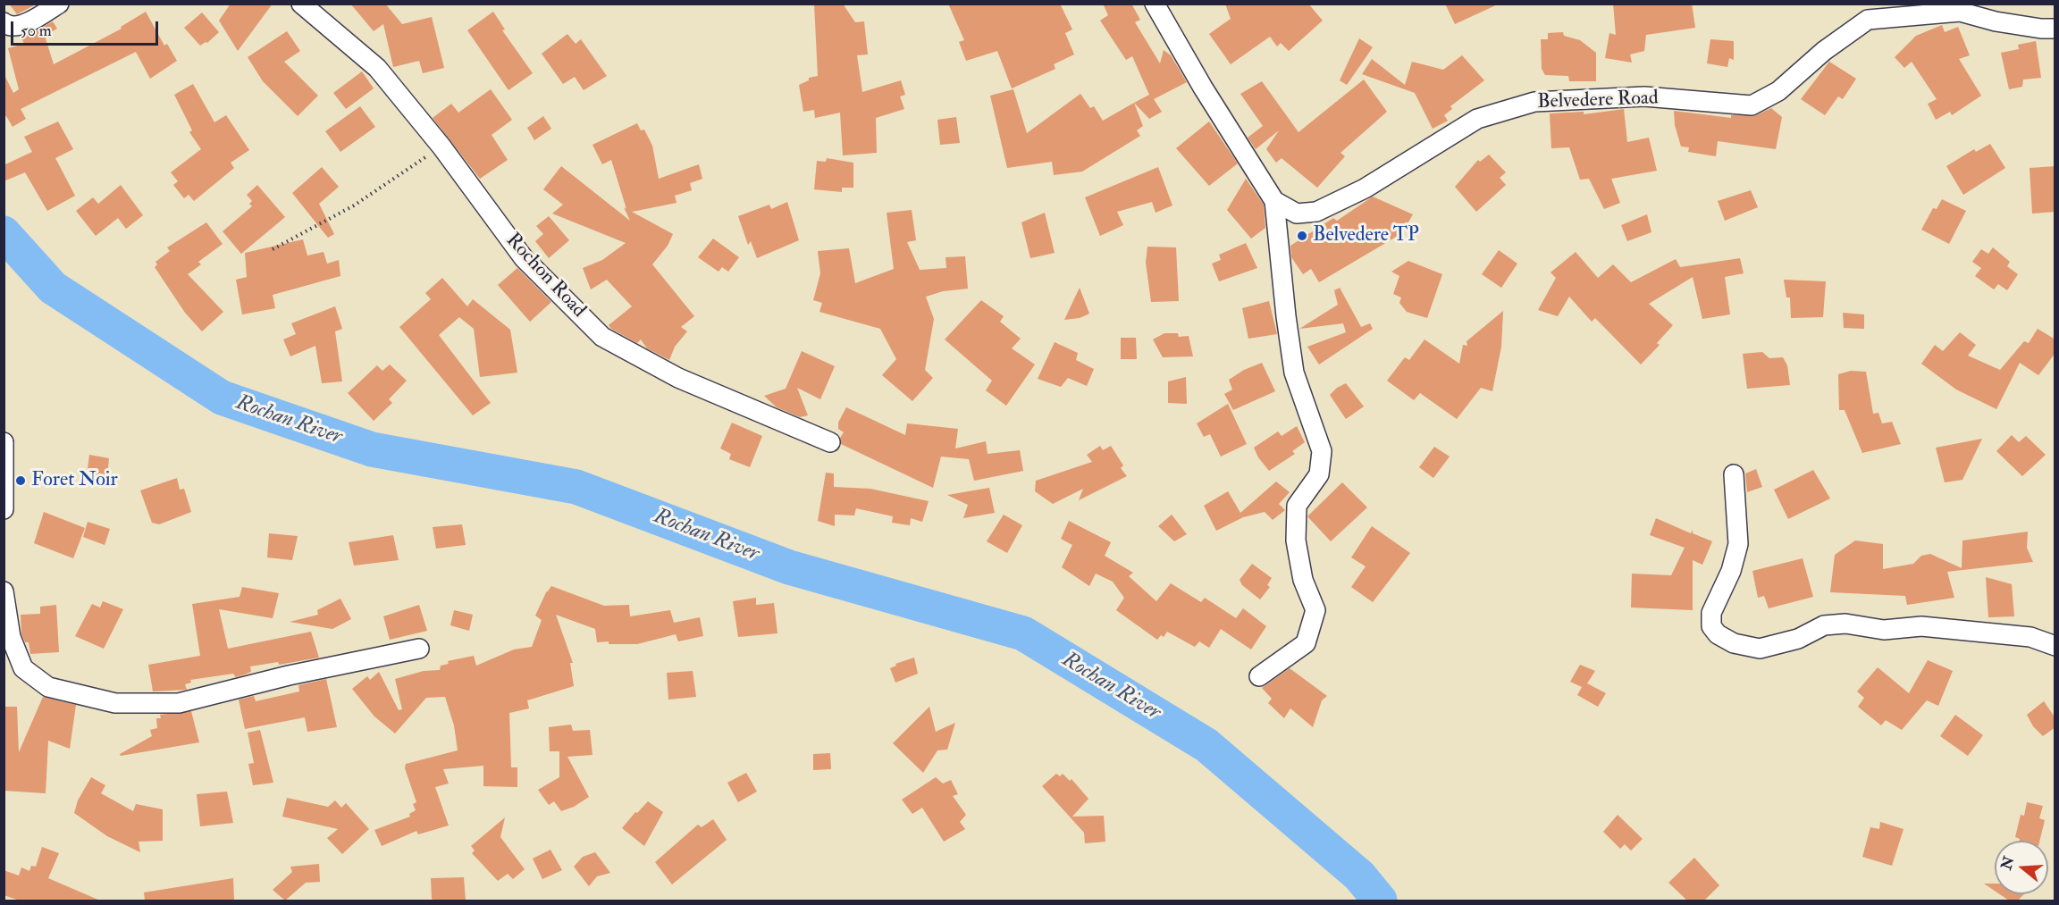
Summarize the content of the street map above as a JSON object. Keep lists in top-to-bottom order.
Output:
{
  "streets": {
    "street": ["Belvedere Road", "Rochon Road"]
  },
  "water": ["Rochan River"],
  "places": ["Belvedere TP", "Foret Noir"],
  "scale_bar": "50 m",
  "north": "left"
}
